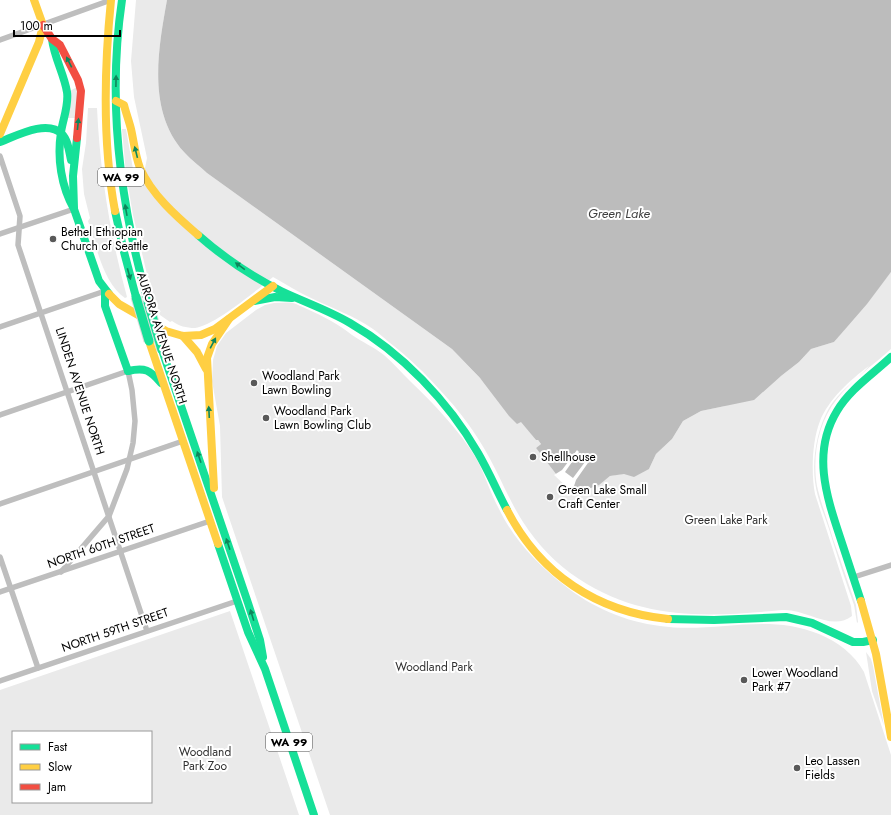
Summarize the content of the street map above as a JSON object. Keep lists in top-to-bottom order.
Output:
{
  "streets": {
    "main road": ["WA 99", "AURORA AVENUE NORTH"],
    "street": ["LINDEN AVENUE NORTH", "NORTH 60TH STREET", "NORTH 59TH STREET"]
  },
  "crossings": [
    ["AURORA AVENUE NORTH", "NORTH 60TH STREET"],
    ["AURORA AVENUE NORTH", "NORTH 59TH STREET"],
    ["LINDEN AVENUE NORTH", "NORTH 60TH STREET"],
    ["LINDEN AVENUE NORTH", "NORTH 59TH STREET"]
  ],
  "water": ["Green Lake"],
  "parks": ["Green Lake Park", "Woodland Park", "Woodland Park Zoo"],
  "places": [
    "Bethel Ethiopian Church of Seattle",
    "Woodland Park Lawn Bowling",
    "Woodland Park Lawn Bowling Club",
    "Shellhouse",
    "Green Lake Small Craft Center",
    "Lower Woodland Park #7",
    "Leo Lassen Fields"
  ],
  "legend": ["Fast", "Slow", "Jam"],
  "scale_bar": "100 m"
}
